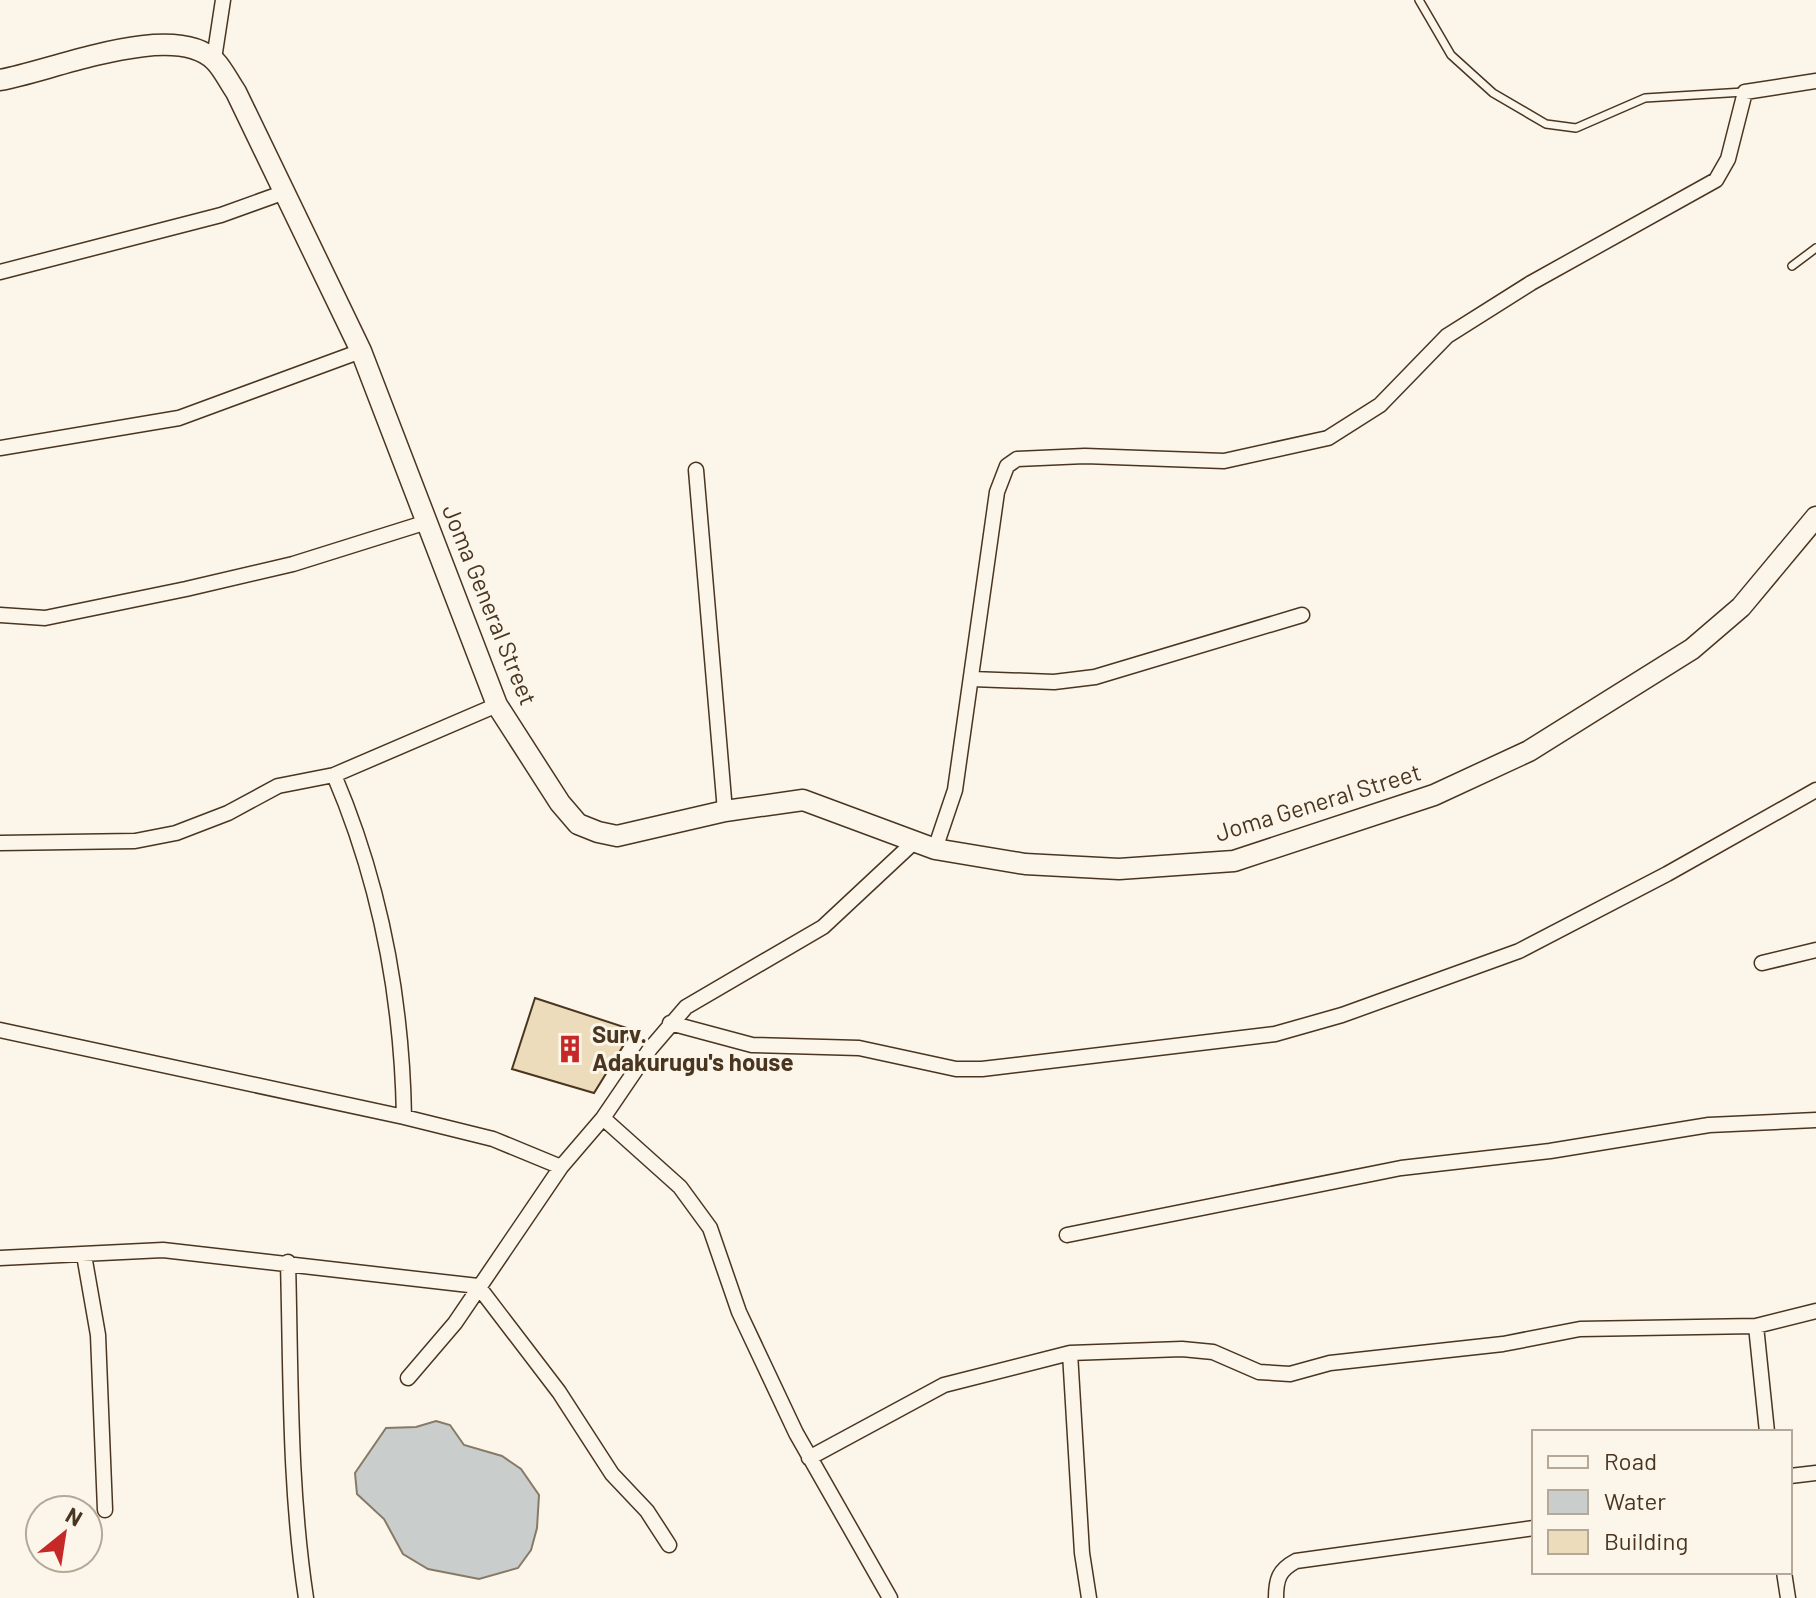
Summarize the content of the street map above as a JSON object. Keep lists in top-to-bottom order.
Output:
{
  "streets": {
    "street": ["Joma General Street"]
  },
  "places": {
    "building": ["Surv. Adakurugu's house"]
  },
  "legend": ["Road", "Water", "Building"],
  "north": "top right"
}
